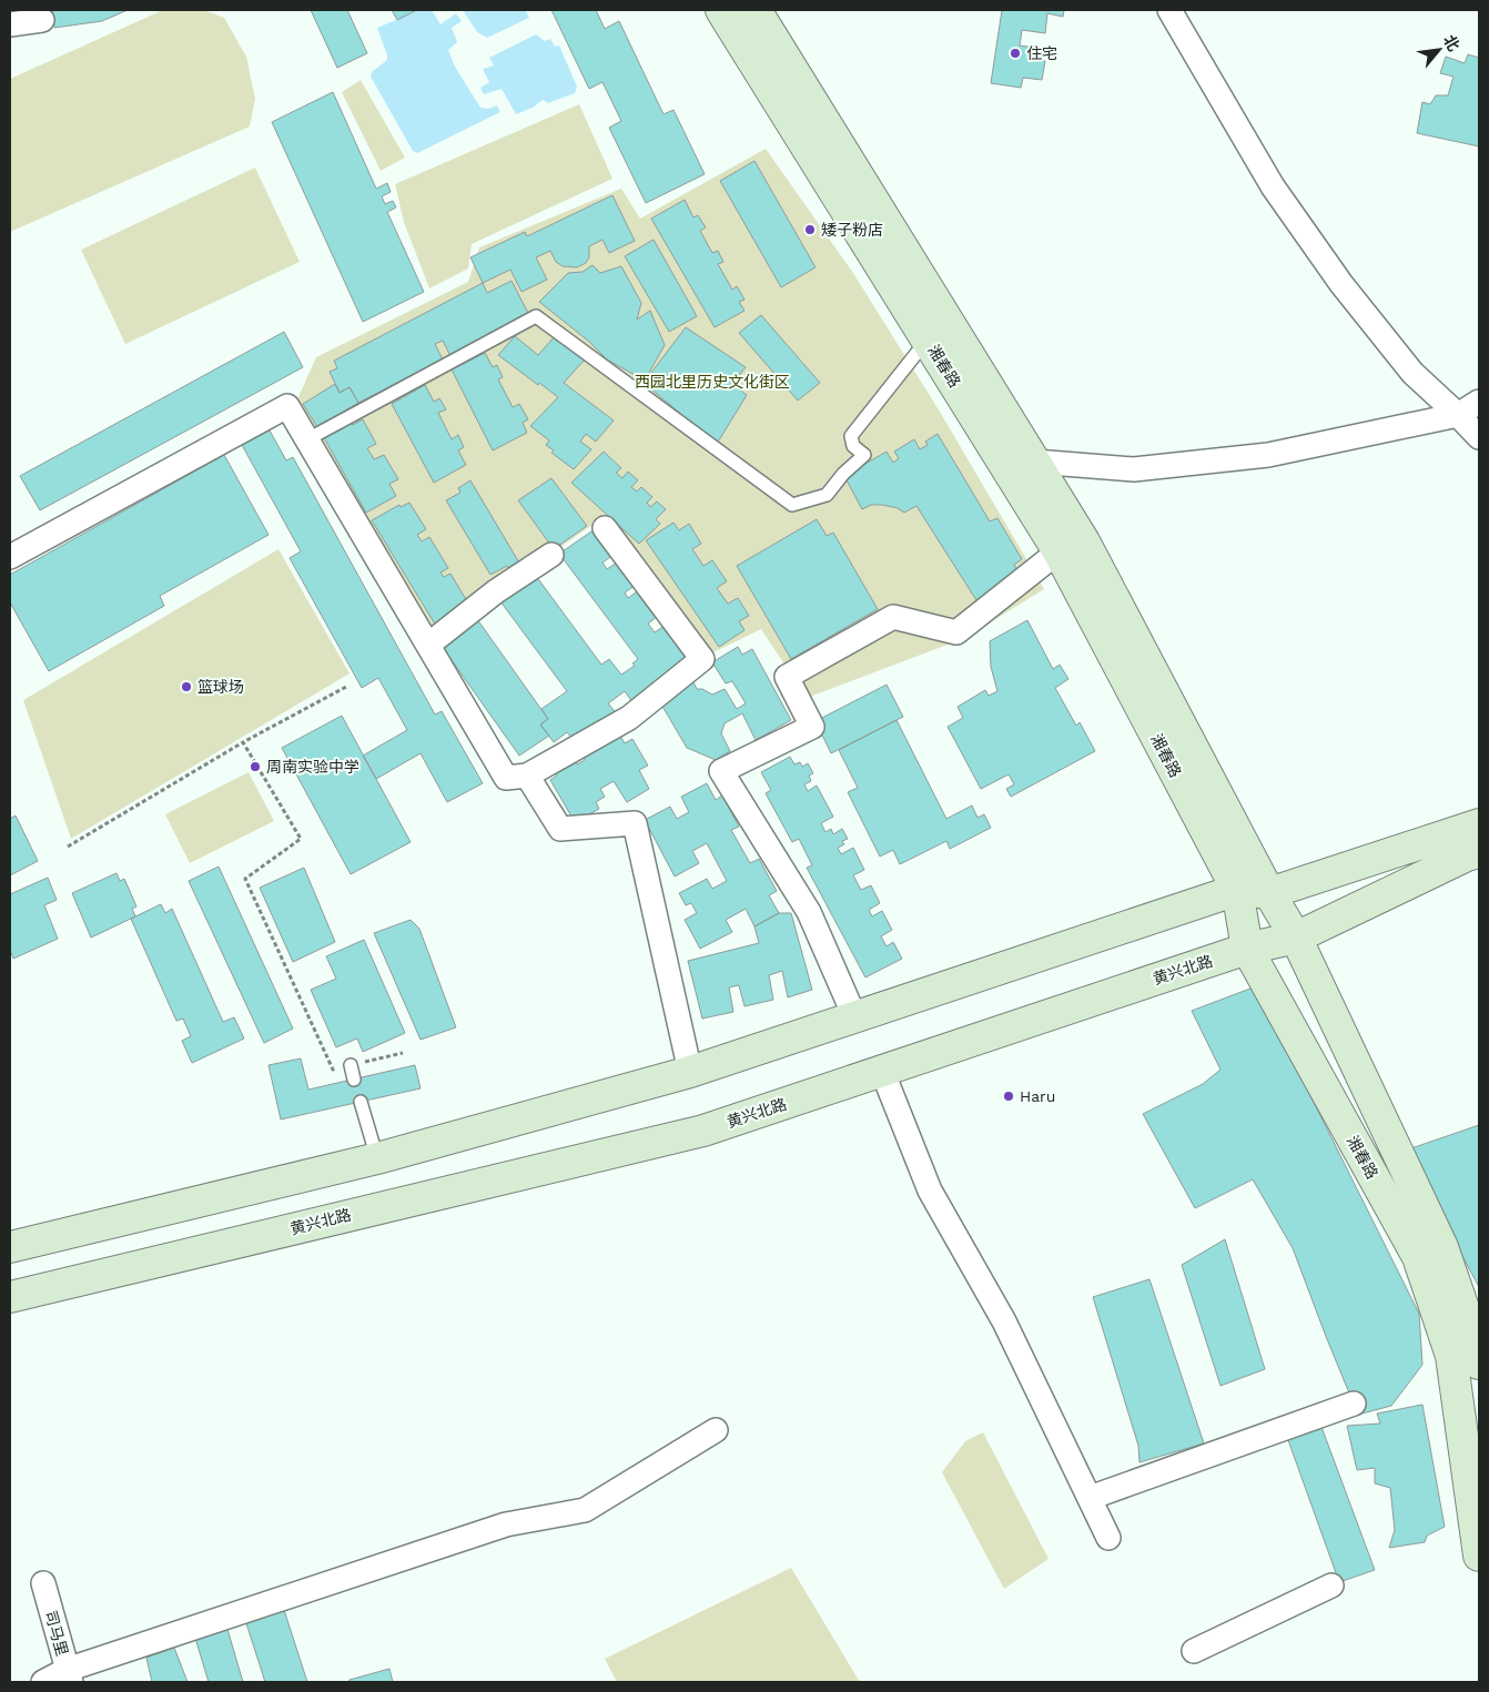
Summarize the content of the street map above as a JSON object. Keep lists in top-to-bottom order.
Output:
{
  "streets": {
    "street": ["湘春路", "黄兴北路", "司马里"]
  },
  "crossings": [
    ["湘春路", "黄兴北路"]
  ],
  "parks": ["西园北里历史文化街区"],
  "places": [
    "住宅",
    "矮子粉店",
    "篮球场",
    "周南实验中学",
    "Haru"
  ],
  "north": "top right"
}
